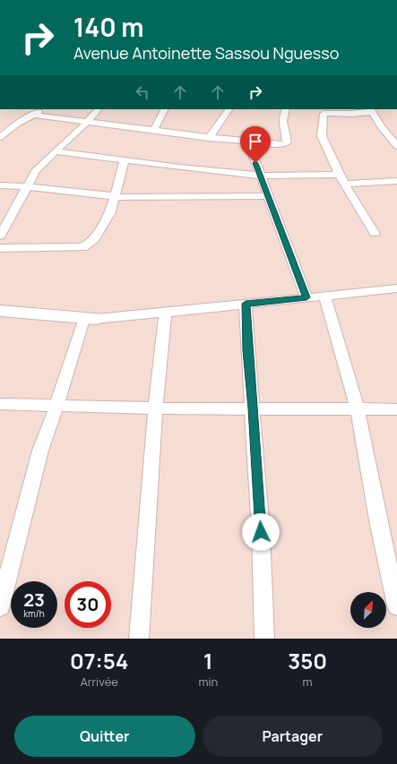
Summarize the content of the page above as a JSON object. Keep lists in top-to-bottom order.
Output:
{
  "north": "top right",
  "page": {
    "turn": ["140 m", "Avenue Antoinette Sassou Nguesso"],
    "speed": "23 km/h",
    "limit": "30",
    "eta": [
      "07:54",
      "Arrivée",
      "1",
      "min",
      "350",
      "m"
    ],
    "buttons": ["Quitter", "Partager"]
  }
}
